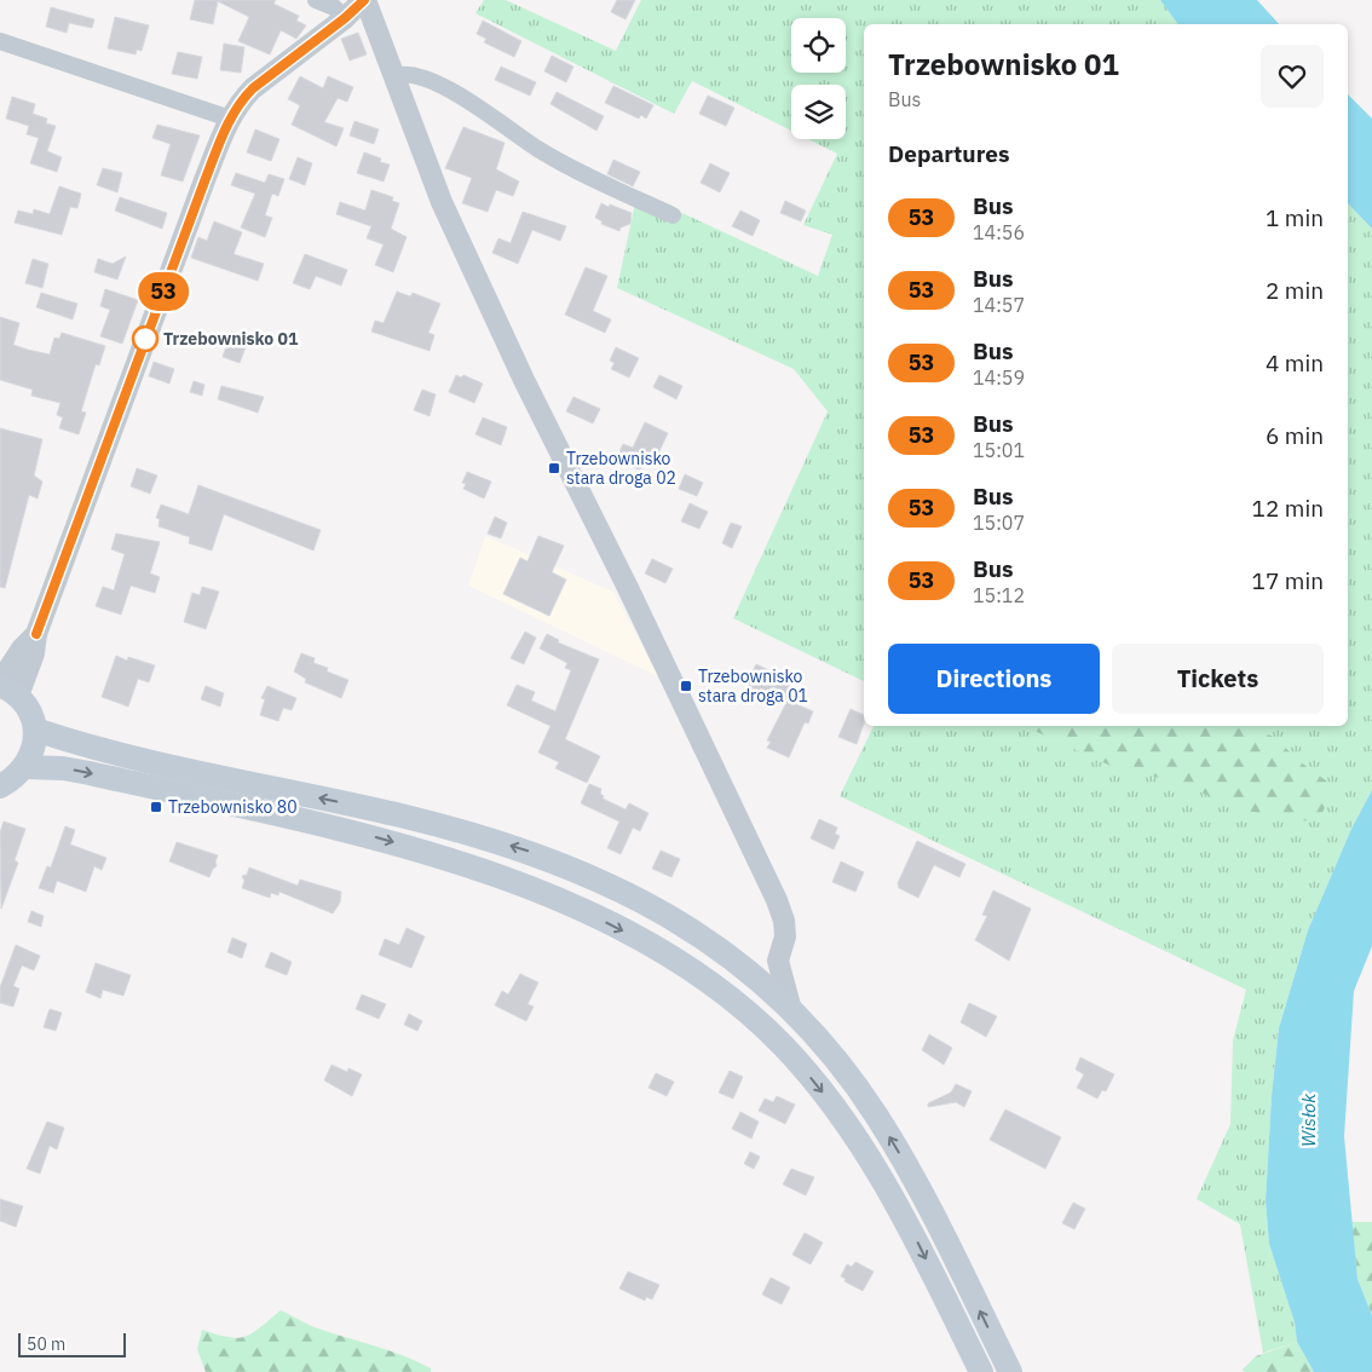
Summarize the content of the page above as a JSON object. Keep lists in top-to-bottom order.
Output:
{
  "water": ["Wisłok"],
  "places": {
    "other": ["Trzebownisko 01"],
    "transit": ["Trzebownisko stara droga 02", "Trzebownisko stara droga 01", "Trzebownisko 80"]
  },
  "lines": ["bus line 53"],
  "scale_bar": "50 m",
  "page": {
    "on_map": "53",
    "heading": [
      ["Trzebownisko 01", "Bus"],
      "Departures"
    ],
    "list": [
      {
        "mark": "53",
        "name": "Bus",
        "note": "14:56",
        "value": "1 min"
      },
      {
        "mark": "53",
        "name": "Bus",
        "note": "14:57",
        "value": "2 min"
      },
      {
        "mark": "53",
        "name": "Bus",
        "note": "14:59",
        "value": "4 min"
      },
      {
        "mark": "53",
        "name": "Bus",
        "note": "15:01",
        "value": "6 min"
      },
      {
        "mark": "53",
        "name": "Bus",
        "note": "15:07",
        "value": "12 min"
      },
      {
        "mark": "53",
        "name": "Bus",
        "note": "15:12",
        "value": "17 min"
      }
    ],
    "buttons": ["Directions", "Tickets"],
    "scale": "50 m"
  }
}
